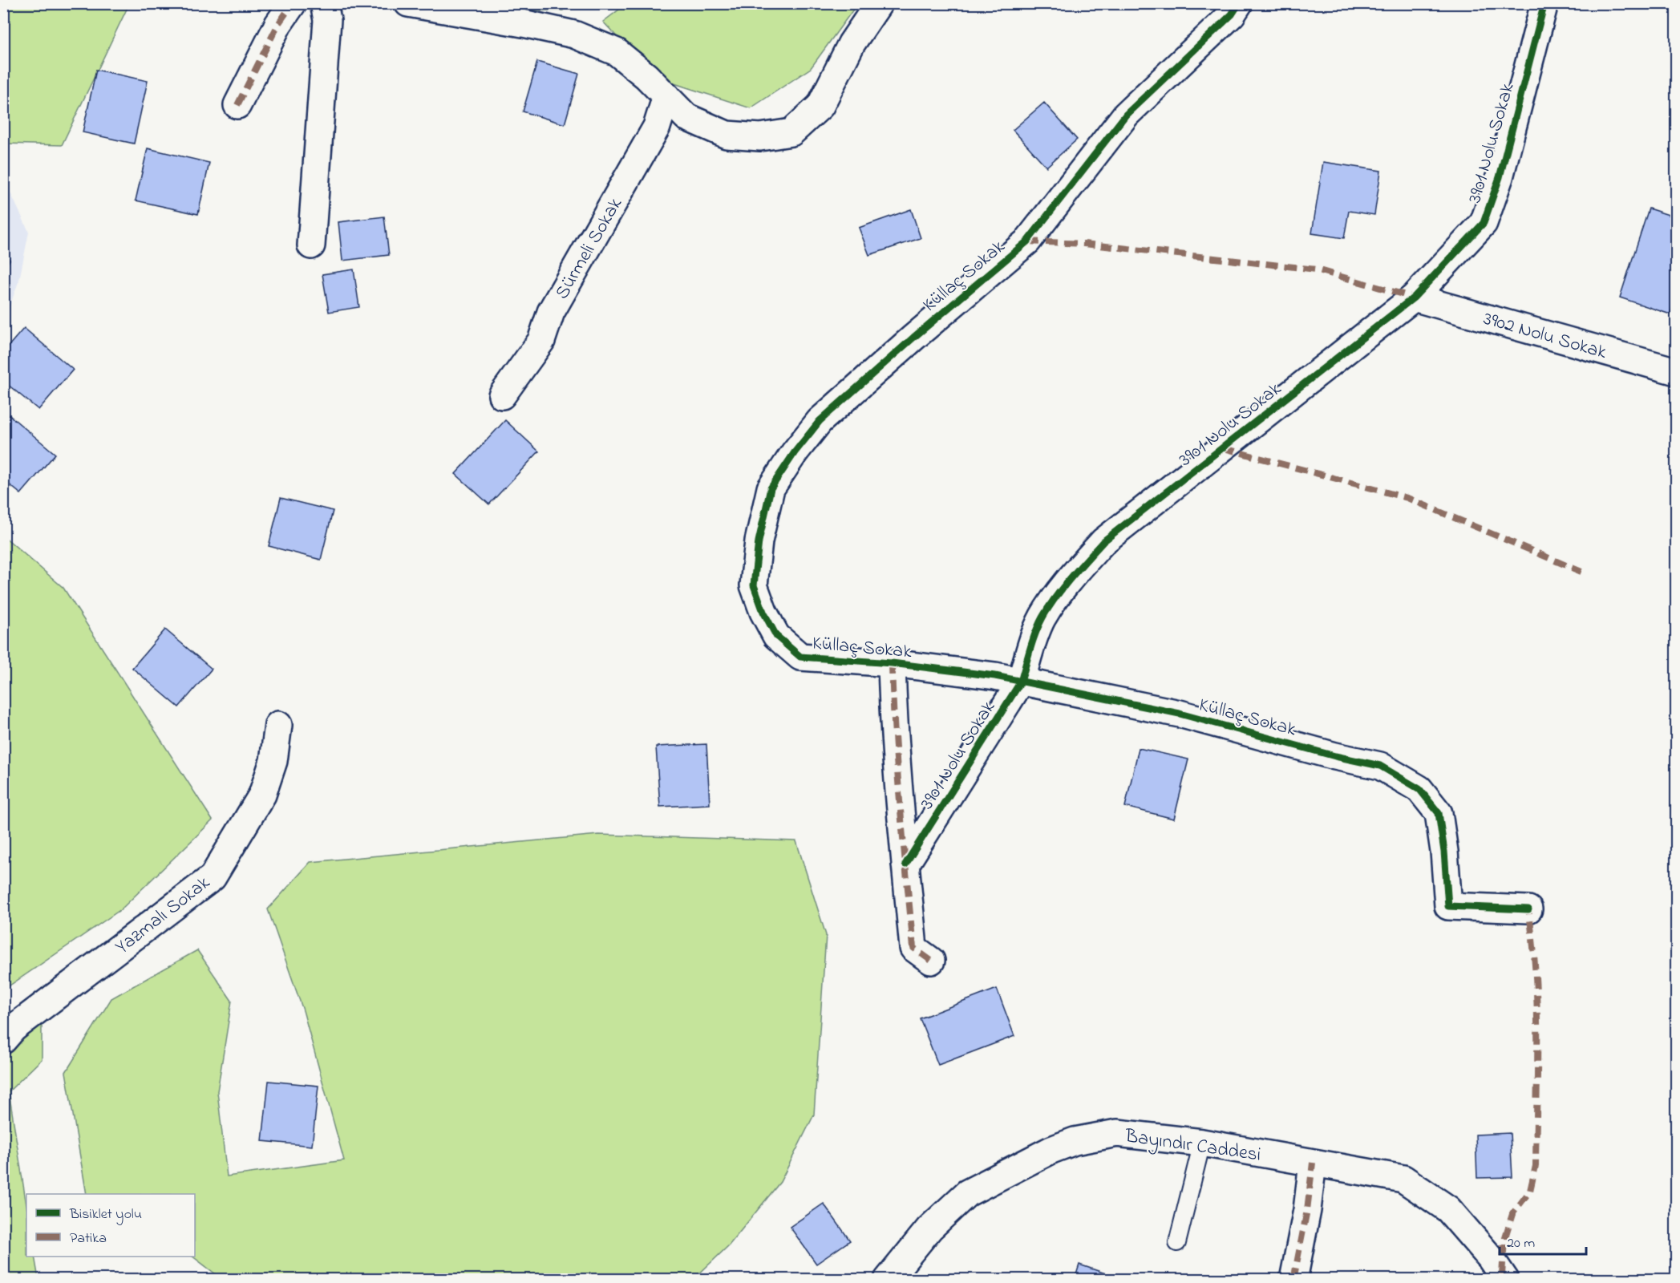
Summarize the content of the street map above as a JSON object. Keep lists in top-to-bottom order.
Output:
{
  "streets": {
    "street": [
      "3901 Nolu Sokak",
      "Sürmeli Sokak",
      "Küllaç Sokak",
      "3902 Nolu Sokak",
      "Yazmalı Sokak",
      "Bayındır Caddesi"
    ]
  },
  "crossings": [
    ["3901 Nolu Sokak", "Küllaç Sokak"],
    ["3901 Nolu Sokak", "3902 Nolu Sokak"]
  ],
  "legend": ["Bisiklet yolu", "Patika"],
  "scale_bar": "20 m"
}
